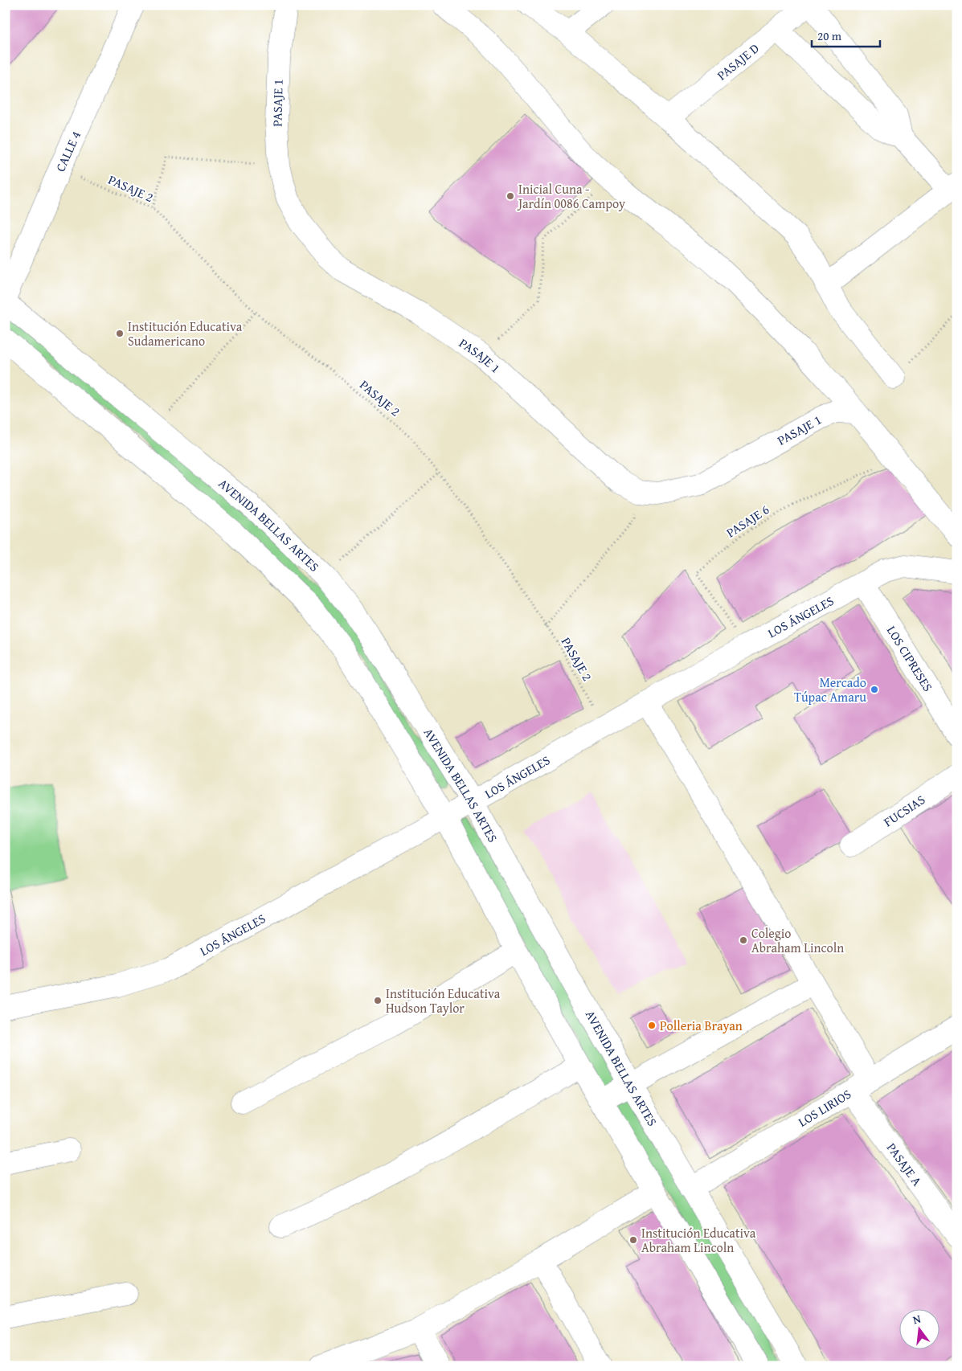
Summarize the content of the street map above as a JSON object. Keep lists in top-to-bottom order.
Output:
{
  "streets": {
    "street": [
      "PASAJE D",
      "PASAJE 1",
      "CALLE 4",
      "AVENIDA BELLAS ARTES",
      "LOS ÁNGELES",
      "LOS CIPRESES",
      "FUCSIAS",
      "LOS LIRIOS",
      "PASAJE A"
    ],
    "path": ["PASAJE 2", "PASAJE 6"]
  },
  "crossings": [
    ["CALLE 4", "PASAJE 2"],
    ["PASAJE 2", "LOS ÁNGELES"],
    ["PASAJE 6", "LOS ÁNGELES"],
    ["AVENIDA BELLAS ARTES", "LOS ÁNGELES"],
    ["AVENIDA BELLAS ARTES", "LOS LIRIOS"],
    ["LOS ÁNGELES", "LOS CIPRESES"],
    ["LOS LIRIOS", "PASAJE A"]
  ],
  "places": [
    "Inicial Cuna - Jardín 0086 Campoy",
    "Institución Educativa Sudamericano",
    "Mercado Túpac Amaru",
    "Colegio Abraham Lincoln",
    "Institución Educativa Hudson Taylor",
    "Polleria Brayan",
    "Institución Educativa Abraham Lincoln"
  ],
  "scale_bar": "20 m",
  "north": "top"
}
